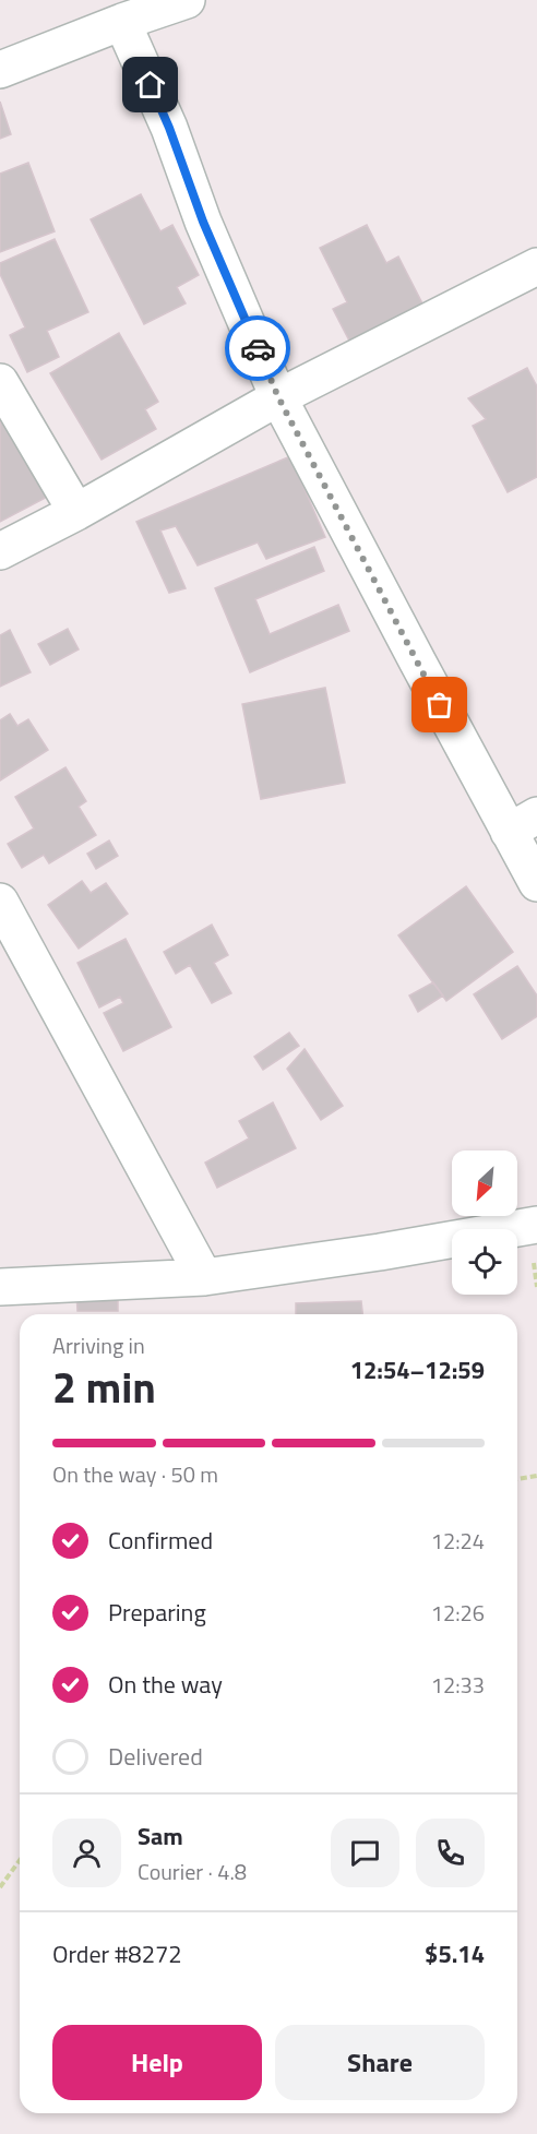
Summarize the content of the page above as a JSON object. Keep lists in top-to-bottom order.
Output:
{
  "north": "bottom left",
  "page": {
    "heading": ["2 min", "Arriving in", "12:54–12:59"],
    "panel": [
      "Sam",
      "Courier · 4.8",
      "Order #8272",
      "$5.14"
    ],
    "bar": "On the way · 50 m",
    "list": [
      ["Confirmed", "12:24"],
      ["Preparing", "12:26"],
      ["On the way", "12:33"],
      "Delivered"
    ],
    "buttons": ["Help", "Share"]
  }
}
